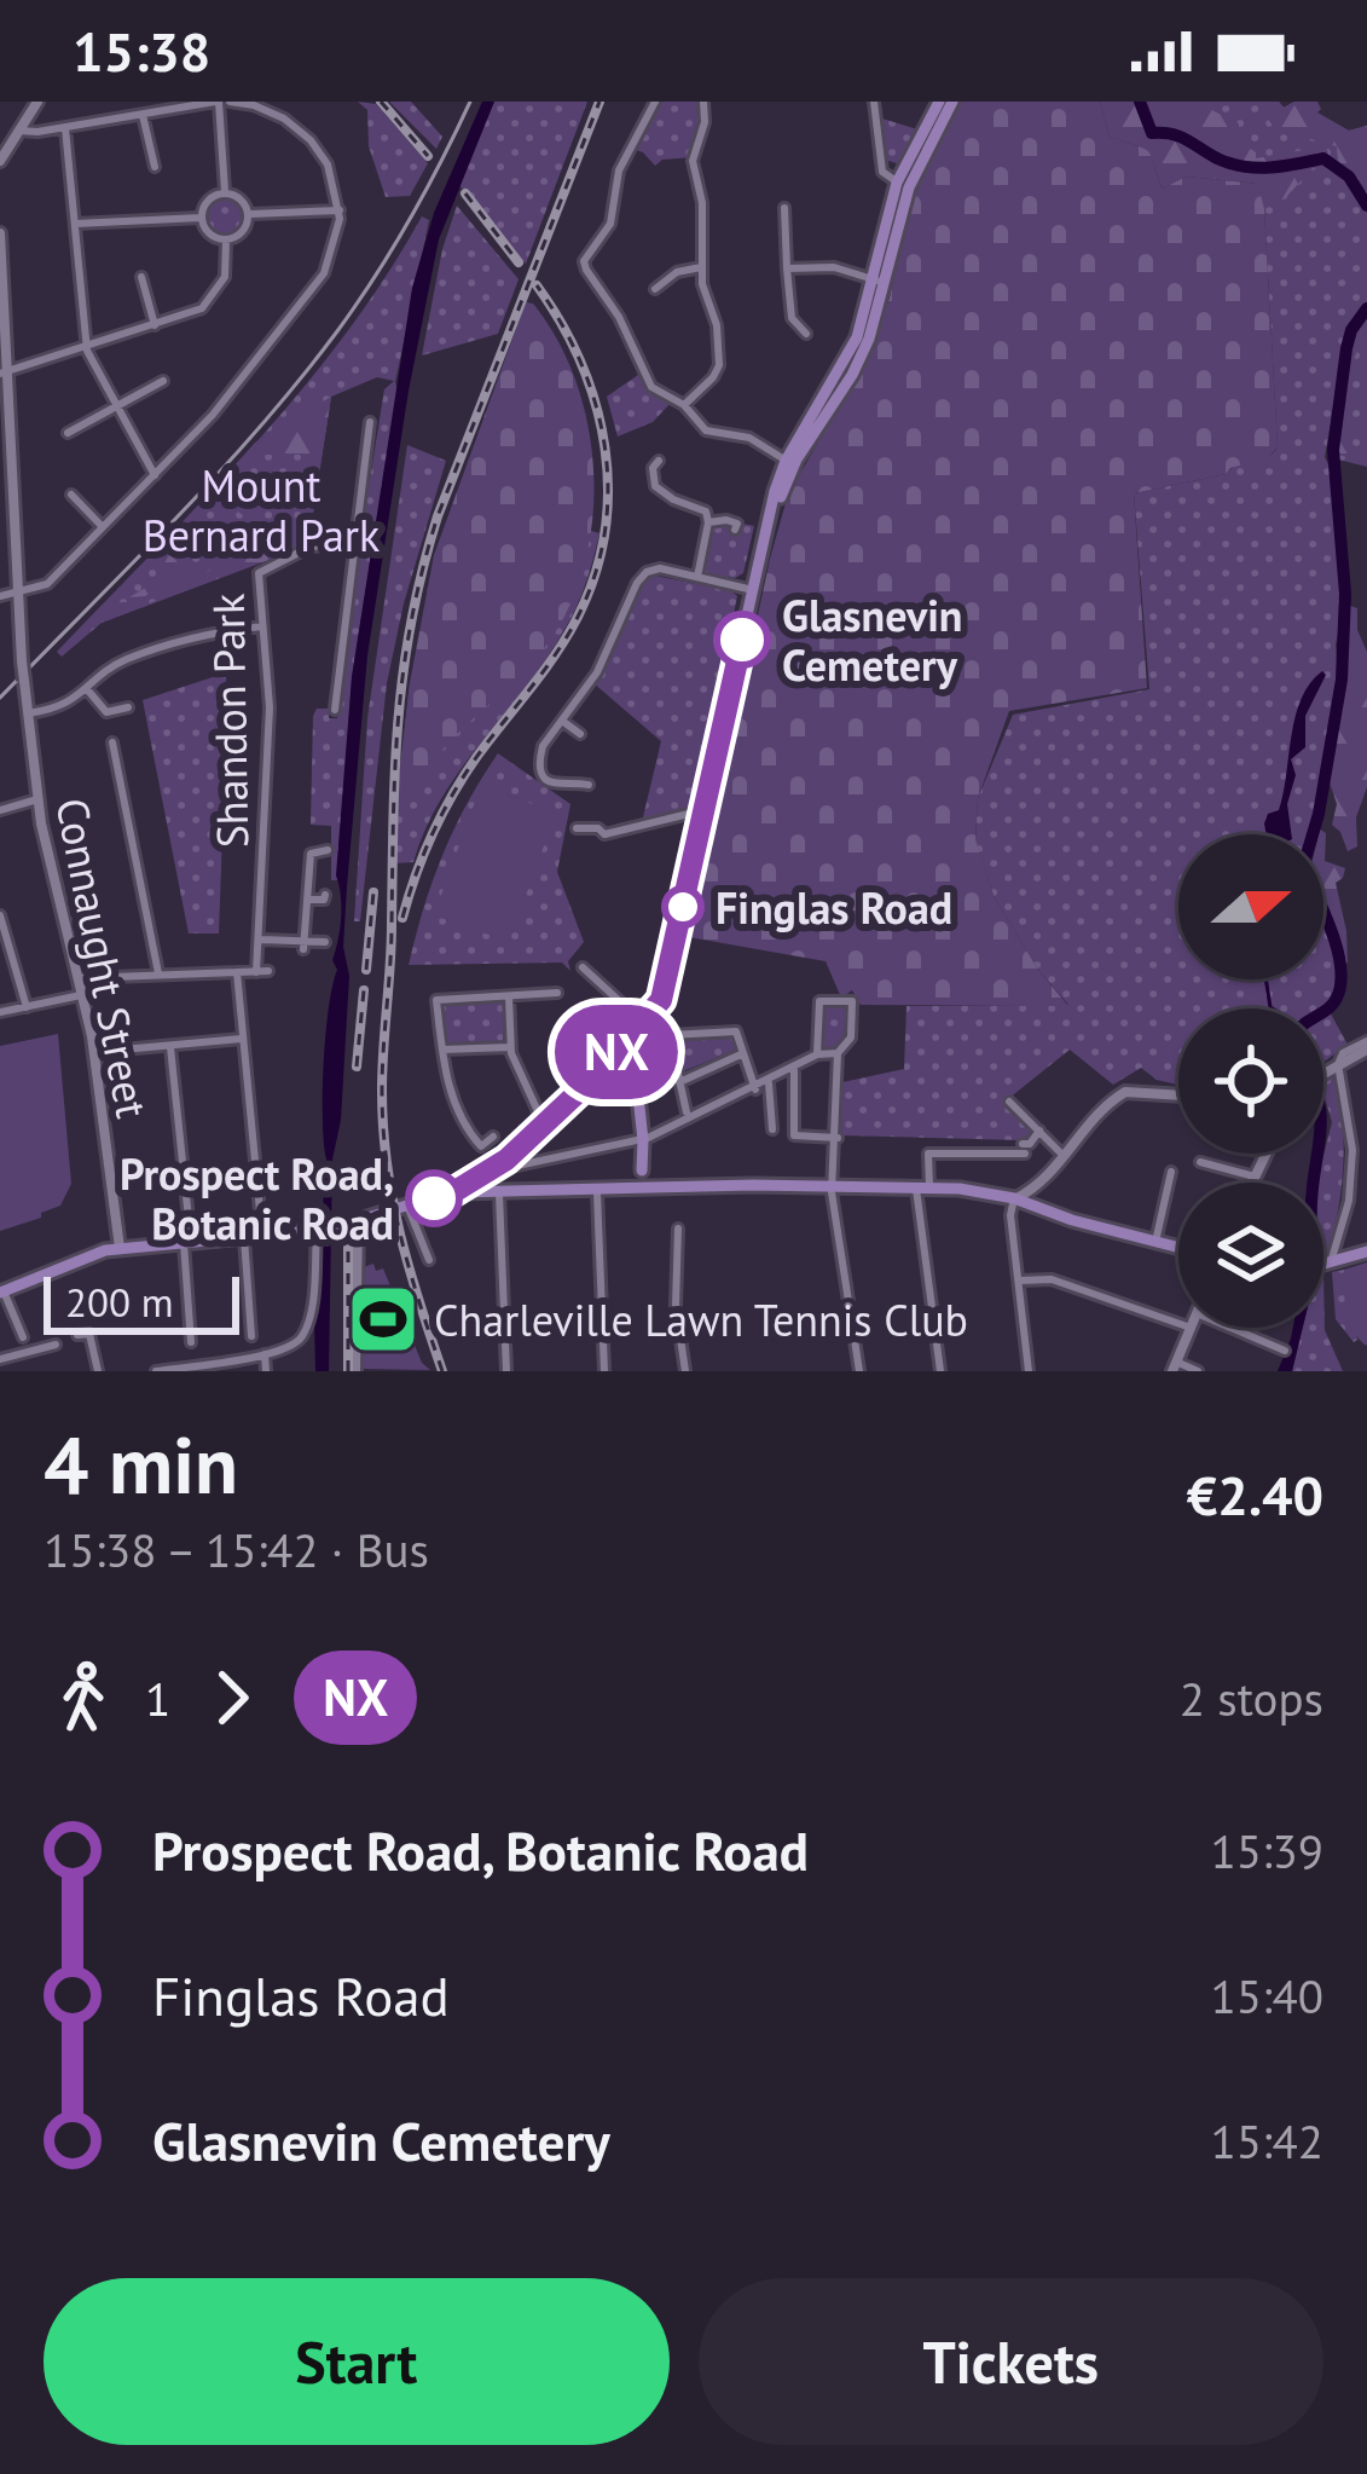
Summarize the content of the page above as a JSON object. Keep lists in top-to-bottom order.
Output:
{
  "streets": {
    "street": ["Shandon Park", "Connaught Street"]
  },
  "parks": ["Mount Bernard Park"],
  "places": {
    "other": ["Glasnevin Cemetery", "Finglas Road", "Prospect Road, Botanic Road"],
    "sports": ["Charleville Lawn Tennis Club"]
  },
  "lines": ["bus line NX"],
  "scale_bar": "200 m",
  "north": "right",
  "page": {
    "status": "15:38",
    "on_map": "NX",
    "scale": "200 m",
    "heading": ["4 min", "15:38 – 15:42 · Bus", "€2.40"],
    "legs": ["1", "NX", "2 stops"],
    "list": [
      {
        "name": "Prospect Road, Botanic Road",
        "value": "15:39"
      },
      {
        "name": "Finglas Road",
        "value": "15:40"
      },
      {
        "name": "Glasnevin Cemetery",
        "value": "15:42"
      }
    ],
    "buttons": ["Start", "Tickets"]
  }
}
